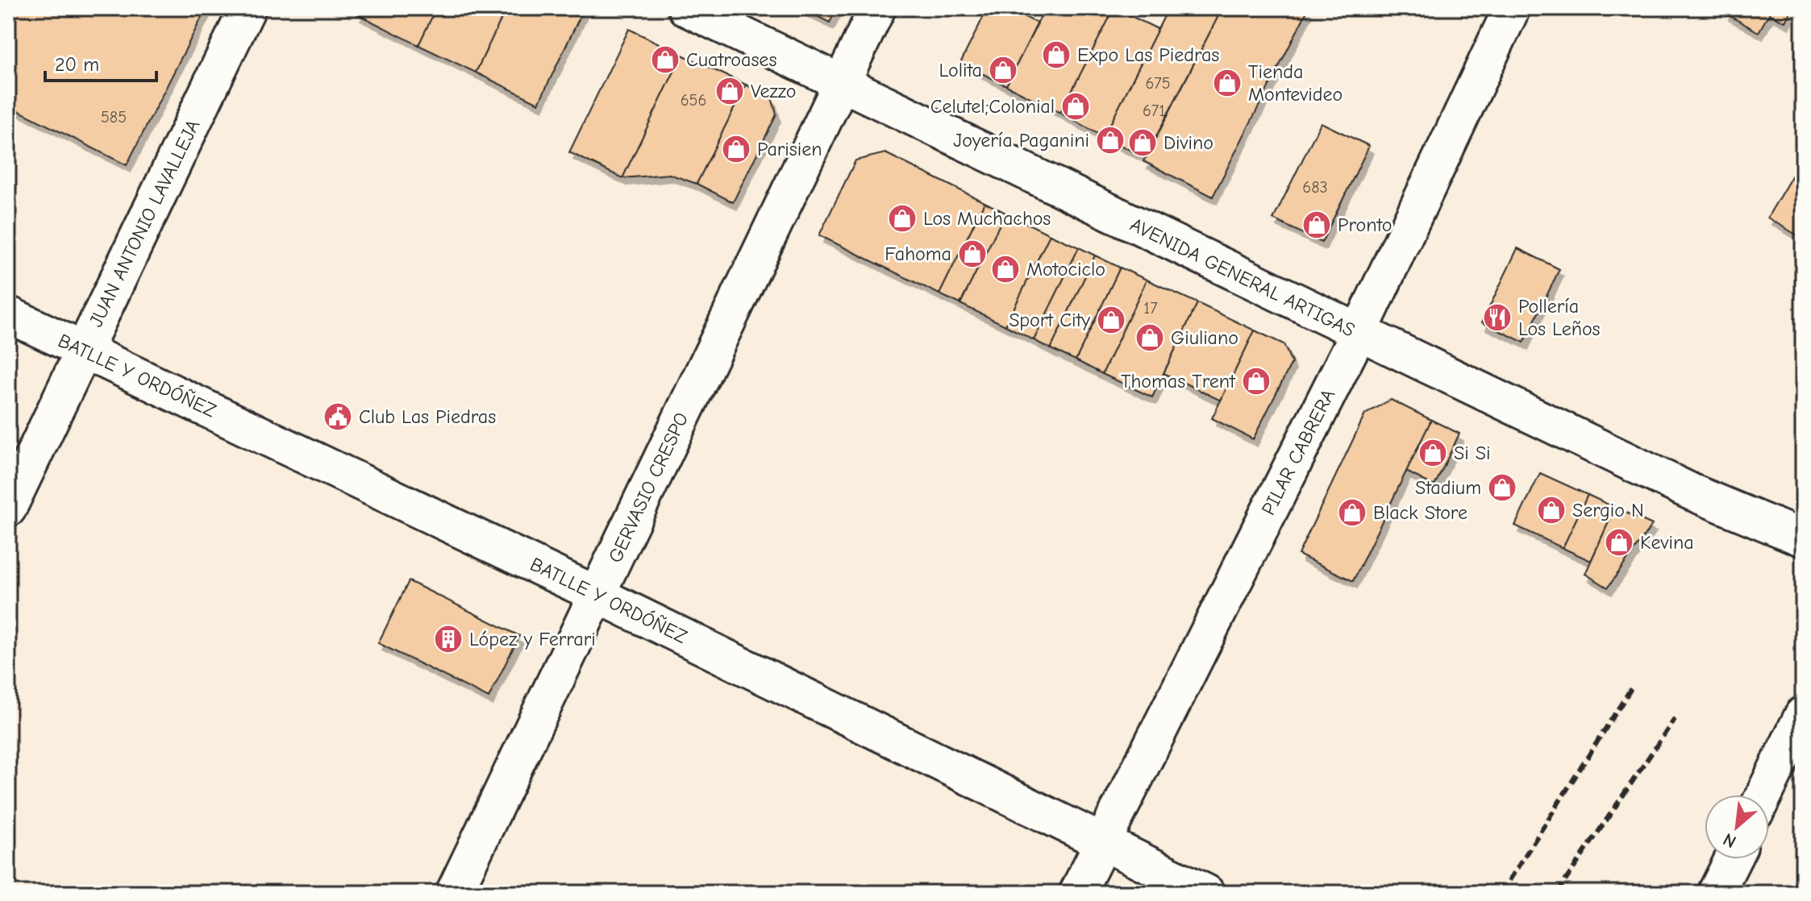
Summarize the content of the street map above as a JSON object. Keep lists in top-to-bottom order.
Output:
{
  "streets": {
    "street": [
      "JUAN ANTONIO LAVALLEJA",
      "AVENIDA GENERAL ARTIGAS",
      "BATLLE Y ORDÓÑEZ",
      "PILAR CABRERA",
      "GERVASIO CRESPO"
    ]
  },
  "crossings": [
    ["JUAN ANTONIO LAVALLEJA", "BATLLE Y ORDÓÑEZ"],
    ["AVENIDA GENERAL ARTIGAS", "PILAR CABRERA"],
    ["AVENIDA GENERAL ARTIGAS", "GERVASIO CRESPO"],
    ["BATLLE Y ORDÓÑEZ", "PILAR CABRERA"],
    ["BATLLE Y ORDÓÑEZ", "GERVASIO CRESPO"]
  ],
  "places": {
    "shop": [
      "Expo Las Piedras",
      "Cuatroases",
      "Lolita",
      "Tienda Montevideo",
      "Vezzo",
      "Celutel;Colonial",
      "Joyería Paganini",
      "Divino",
      "Parisien",
      "Los Muchachos",
      "Pronto",
      "Fahoma",
      "Motociclo",
      "Sport City",
      "Giuliano",
      "Thomas Trent",
      "Si Si",
      "Stadium",
      "Sergio N",
      "Black Store",
      "Kevina"
    ],
    "restaurant": ["Pollería Los Leños"],
    "public building": ["Club Las Piedras"],
    "building": ["López y Ferrari"]
  },
  "house_numbers": [
    "675",
    "656",
    "671",
    "585",
    "683",
    "17"
  ],
  "scale_bar": "20 m",
  "north": "bottom left"
}
